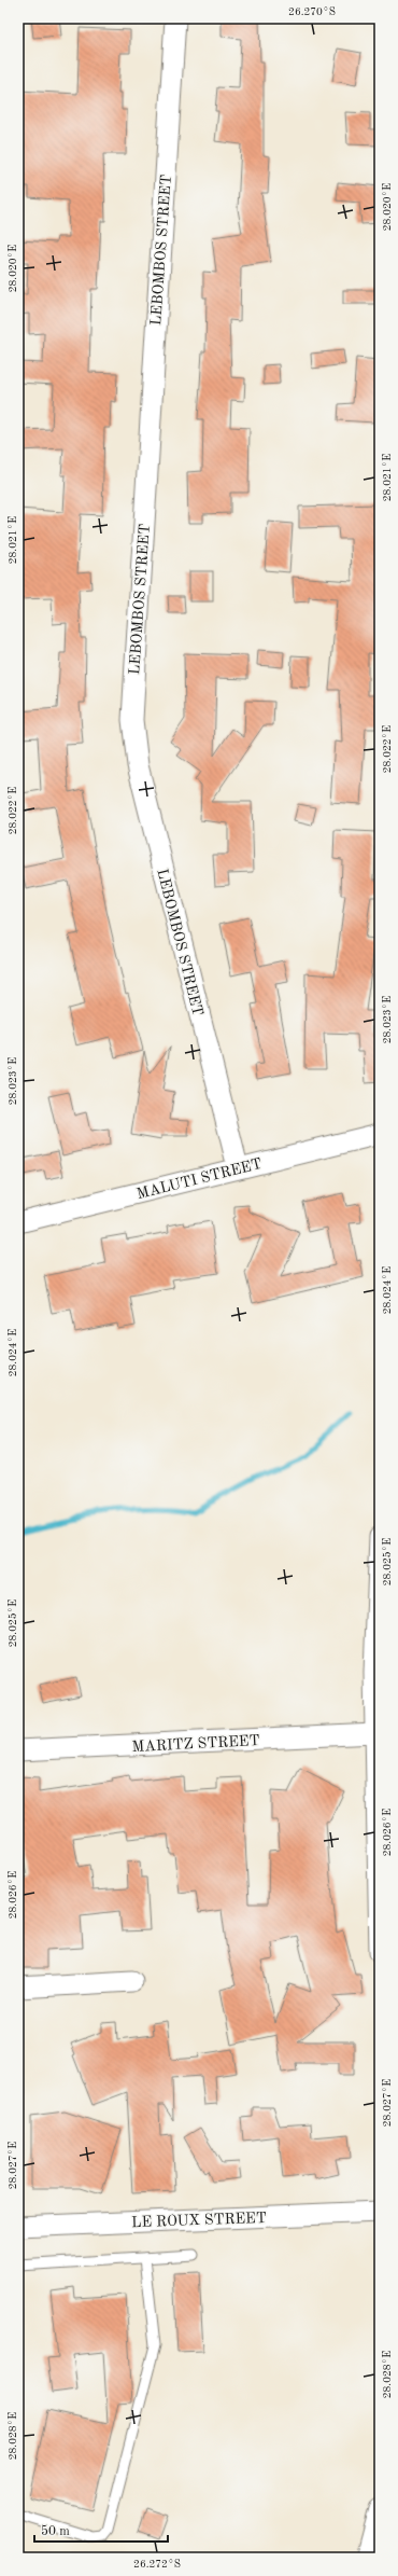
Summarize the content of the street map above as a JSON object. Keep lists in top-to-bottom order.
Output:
{
  "streets": {
    "street": [
      "LEBOMBOS STREET",
      "MALUTI STREET",
      "MARITZ STREET",
      "LE ROUX STREET"
    ]
  },
  "crossings": [
    ["LEBOMBOS STREET", "MALUTI STREET"]
  ],
  "scale_bar": "50 m",
  "coordinates": [
    "26.270°S",
    "28.020°E",
    "28.021°E",
    "28.022°E",
    "28.023°E",
    "28.024°E",
    "28.025°E",
    "28.026°E",
    "28.027°E",
    "28.028°E",
    "26.272°S"
  ]
}
